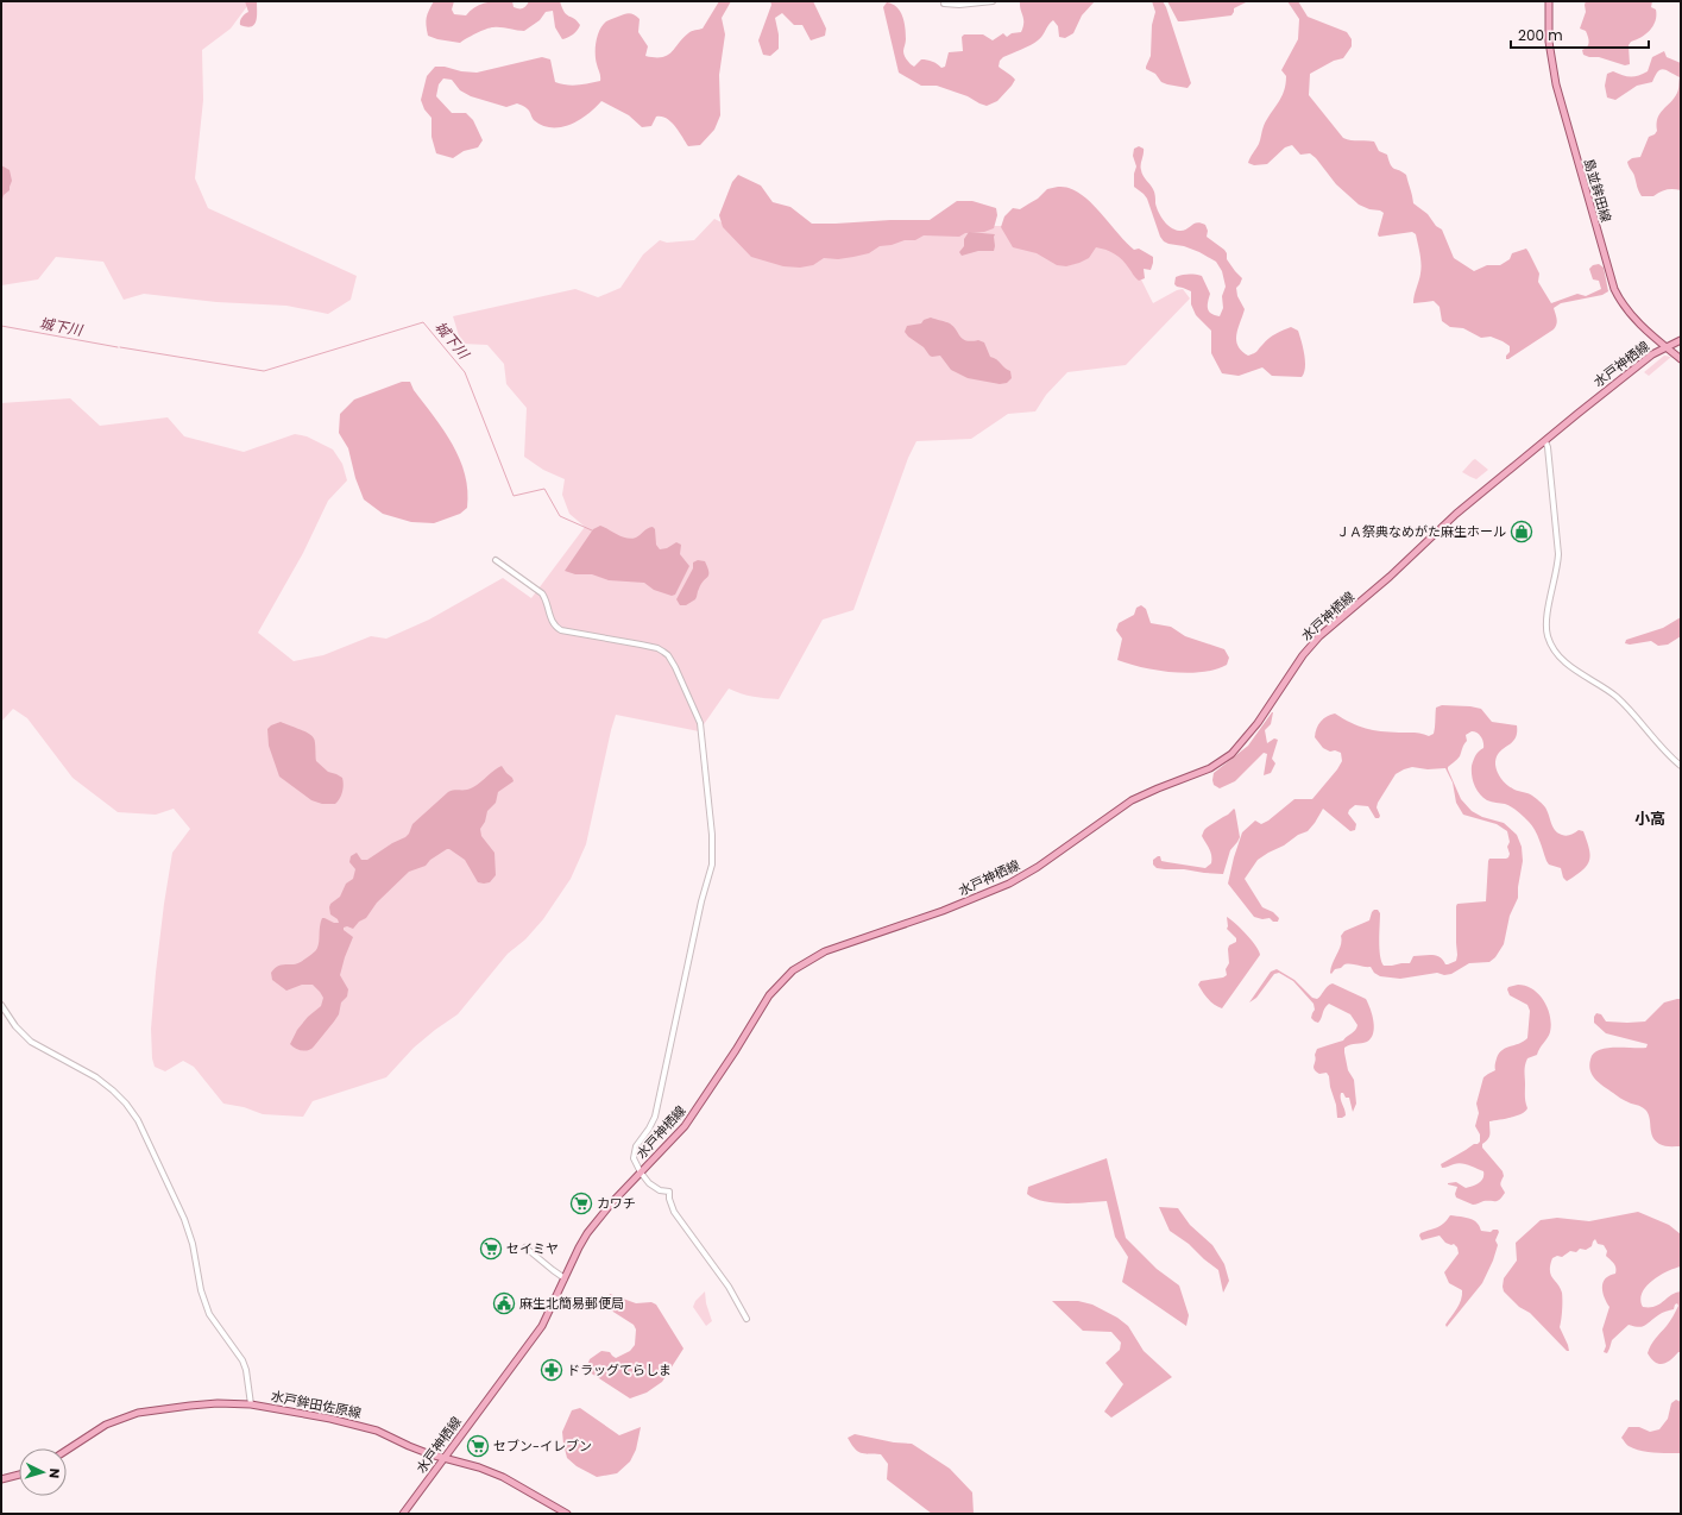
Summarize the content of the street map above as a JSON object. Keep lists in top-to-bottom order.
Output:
{
  "streets": {
    "main road": ["島並鉾田線", "水戸神栖線", "水戸鉾田佐原線"]
  },
  "crossings": [
    ["島並鉾田線", "水戸神栖線"],
    ["水戸神栖線", "水戸鉾田佐原線"]
  ],
  "districts": ["小高"],
  "water": ["城下川"],
  "places": {
    "shop": ["ＪＡ祭典なめがた麻生ホール"],
    "supermarket": ["カワチ", "セイミヤ", "セブン-イレブン"],
    "public building": ["麻生北簡易郵便局"],
    "pharmacy": ["ドラッグてらしま"]
  },
  "scale_bar": "200 m",
  "north": "right"
}
